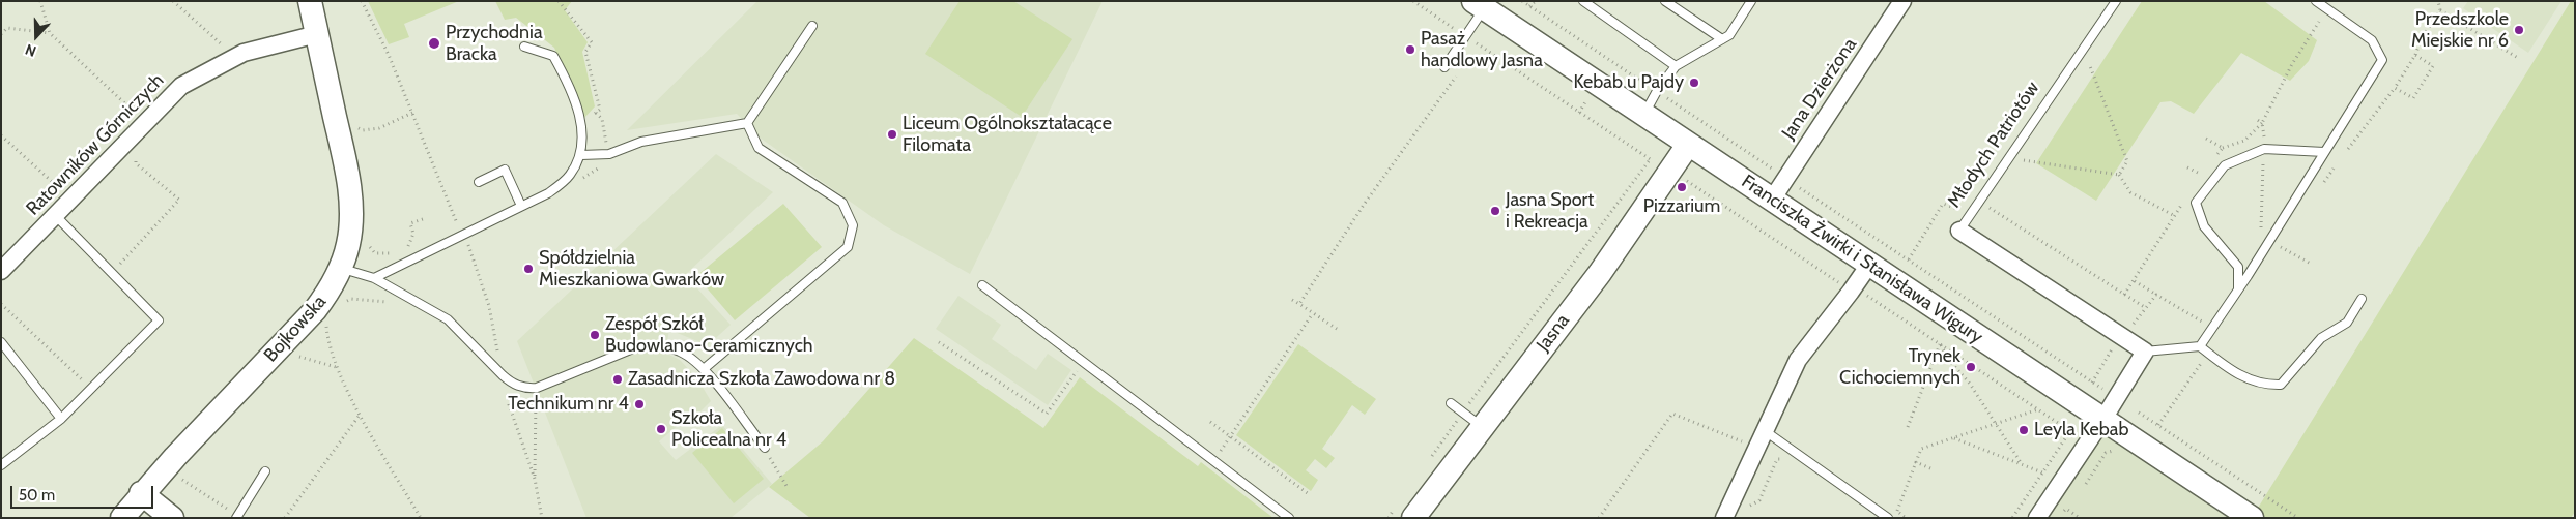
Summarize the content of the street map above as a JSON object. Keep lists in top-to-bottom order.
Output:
{
  "streets": {
    "street": [
      "Jana Dzierżona",
      "Ratowników Górniczych",
      "Młodych Patriotów",
      "Franciszka Żwirki i Stanisława Wigury",
      "Bojkowska",
      "Jasna"
    ]
  },
  "crossings": [
    ["Jana Dzierżona", "Franciszka Żwirki i Stanisława Wigury"],
    ["Ratowników Górniczych", "Bojkowska"],
    ["Franciszka Żwirki i Stanisława Wigury", "Jasna"]
  ],
  "places": [
    "Przedszkole Miejskie nr 6",
    "Przychodnia Bracka",
    "Pasaż handlowy Jasna",
    "Kebab u Pajdy",
    "Liceum Ogólnokształacące Filomata",
    "Pizzarium",
    "Jasna Sport i Rekreacja",
    "Spółdzielnia Mieszkaniowa Gwarków",
    "Zespół Szkół Budowlano-Ceramicznych",
    "Trynek Cichociemnych",
    "Zasadnicza Szkoła Zawodowa nr 8",
    "Technikum nr 4",
    "Szkoła Policealna nr 4",
    "Leyla Kebab"
  ],
  "scale_bar": "50 m",
  "north": "bottom"
}
